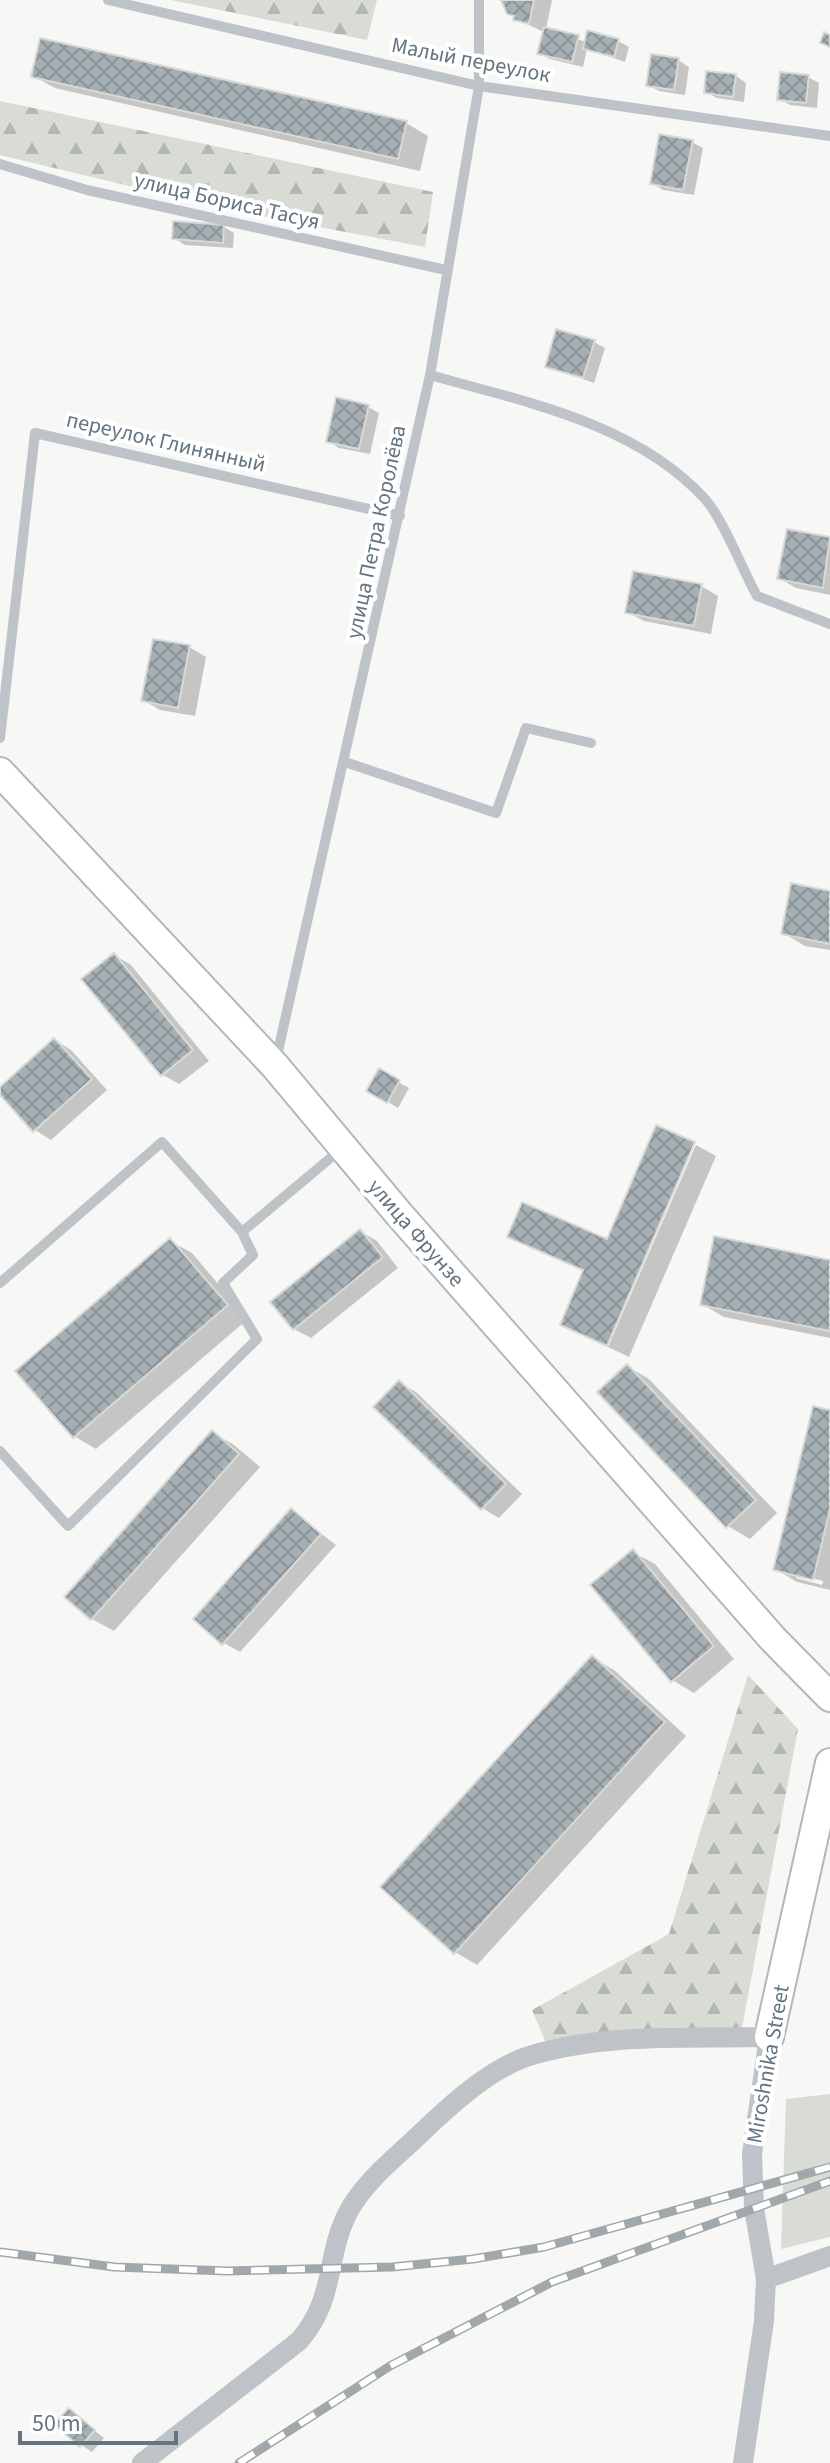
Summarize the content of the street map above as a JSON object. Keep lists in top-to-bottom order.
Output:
{
  "streets": {
    "main road": ["улица Фрунзе", "Miroshnika Street"],
    "lane": [
      "Малый переулок",
      "улица Бориса Тасуя",
      "переулок Глинянный",
      "улица Петра Королёва"
    ]
  },
  "crossings": [
    ["Малый переулок", "улица Петра Королёва"],
    ["улица Бориса Тасуя", "улица Петра Королёва"],
    ["переулок Глинянный", "улица Петра Королёва"],
    ["улица Петра Королёва", "улица Фрунзе"]
  ],
  "scale_bar": "50 m"
}
